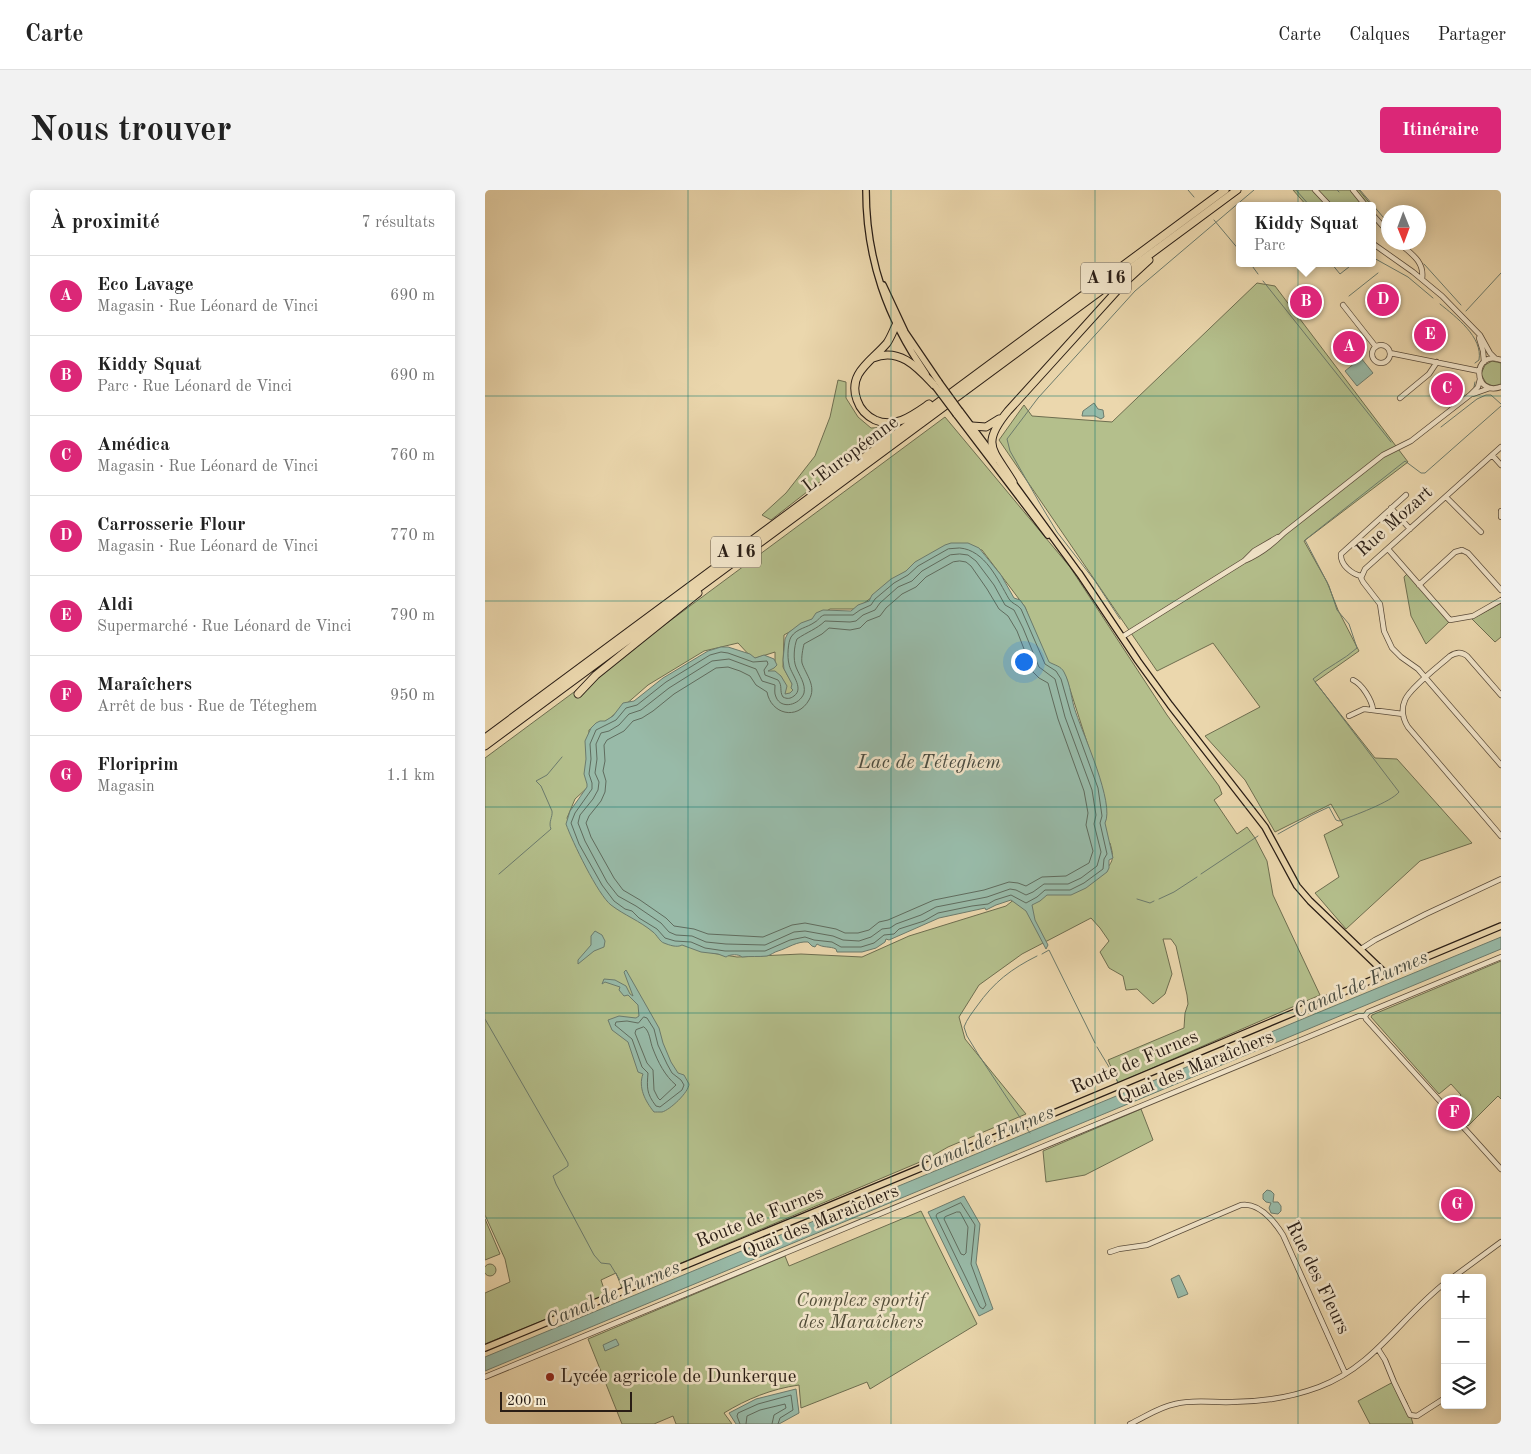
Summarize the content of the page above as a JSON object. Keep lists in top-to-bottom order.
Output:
{
  "streets": {
    "highway": ["A 16", "L'Européenne"],
    "main road": ["Route de Furnes"],
    "street": ["Rue Mozart", "Quai des Maraîchers", "Rue des Fleurs"]
  },
  "water": ["Lac de Téteghem", "Canal de Furnes"],
  "parks": ["Complex sportif des Maraîchers"],
  "places": ["Lycée agricole de Dunkerque"],
  "scale_bar": "200 m",
  "north": "bottom",
  "page": {
    "header": "Carte",
    "nav": ["Carte", "Calques", "Partager"],
    "buttons": "Itinéraire",
    "title": "Nous trouver",
    "heading": ["À proximité", "7 résultats"],
    "popup": ["Kiddy Squat", "Parc"],
    "list": [
      {
        "mark": "A",
        "name": "Eco Lavage",
        "note": "Magasin · Rue Léonard de Vinci",
        "value": "690 m"
      },
      {
        "mark": "B",
        "name": "Kiddy Squat",
        "note": "Parc · Rue Léonard de Vinci",
        "value": "690 m"
      },
      {
        "mark": "C",
        "name": "Amédica",
        "note": "Magasin · Rue Léonard de Vinci",
        "value": "760 m"
      },
      {
        "mark": "D",
        "name": "Carrosserie Flour",
        "note": "Magasin · Rue Léonard de Vinci",
        "value": "770 m"
      },
      {
        "mark": "E",
        "name": "Aldi",
        "note": "Supermarché · Rue Léonard de Vinci",
        "value": "790 m"
      },
      {
        "mark": "F",
        "name": "Maraîchers",
        "note": "Arrêt de bus · Rue de Téteghem",
        "value": "950 m"
      },
      {
        "mark": "G",
        "name": "Floriprim",
        "note": "Magasin",
        "value": "1.1 km"
      }
    ],
    "pins": [
      "D",
      "B",
      "E",
      "A",
      "C",
      "F",
      "G"
    ],
    "map_buttons": ["+", "−"],
    "scale": "200 m"
  }
}
